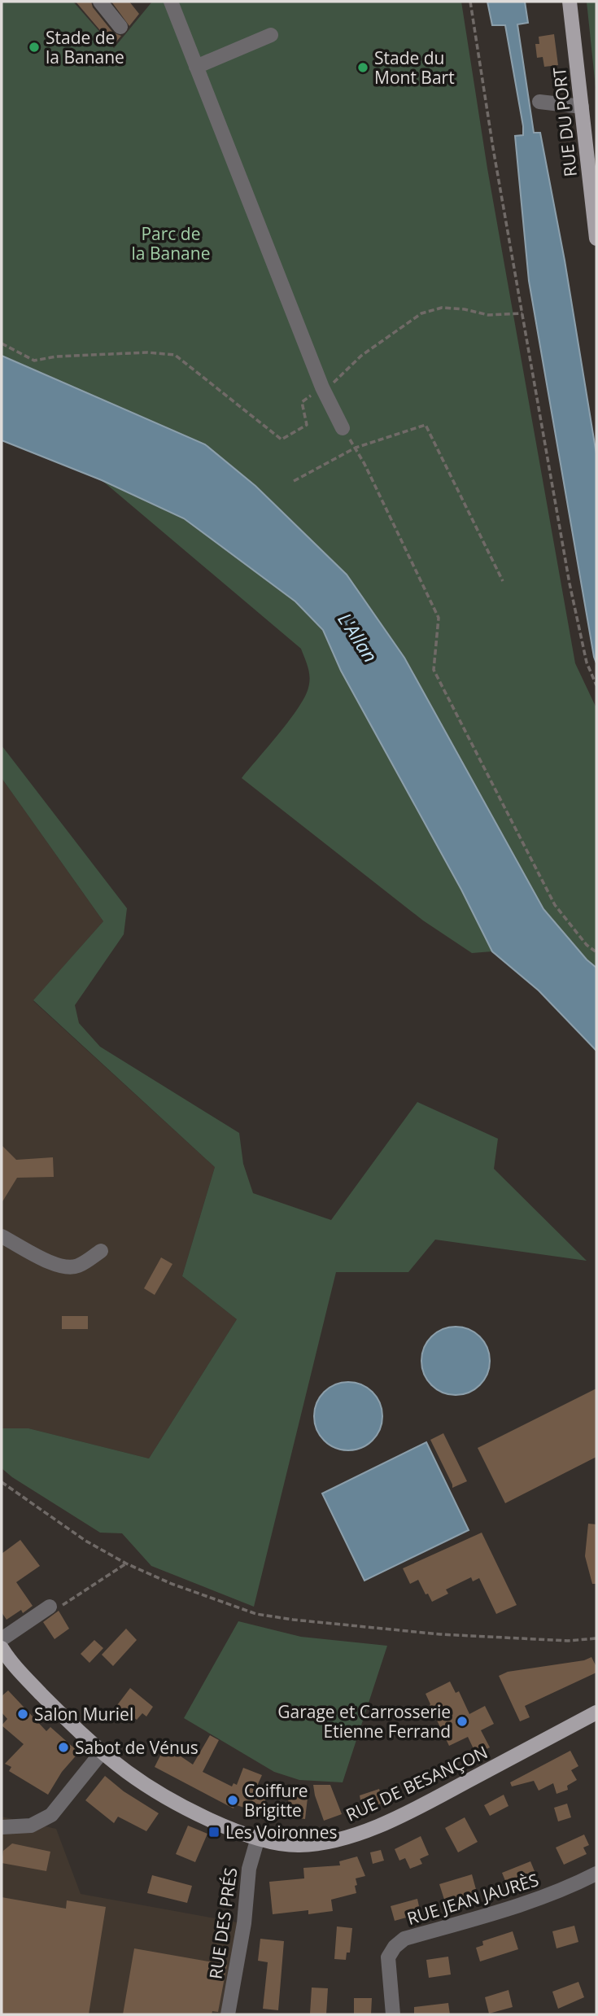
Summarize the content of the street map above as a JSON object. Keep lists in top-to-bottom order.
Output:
{
  "streets": {
    "main road": ["RUE DU PORT", "RUE DE BESANÇON"],
    "street": ["RUE JEAN JAURÈS", "RUE DES PRÉS"]
  },
  "crossings": [
    ["RUE DE BESANÇON", "RUE DES PRÉS"]
  ],
  "water": ["L'Allan"],
  "parks": ["Parc de la Banane"],
  "places": {
    "other": [
      "Stade de la Banane",
      "Stade du Mont Bart",
      "Salon Muriel",
      "Garage et Carrosserie Etienne Ferrand",
      "Sabot de Vénus",
      "Coiffure Brigitte"
    ],
    "transit": ["Les Voironnes"]
  }
}
